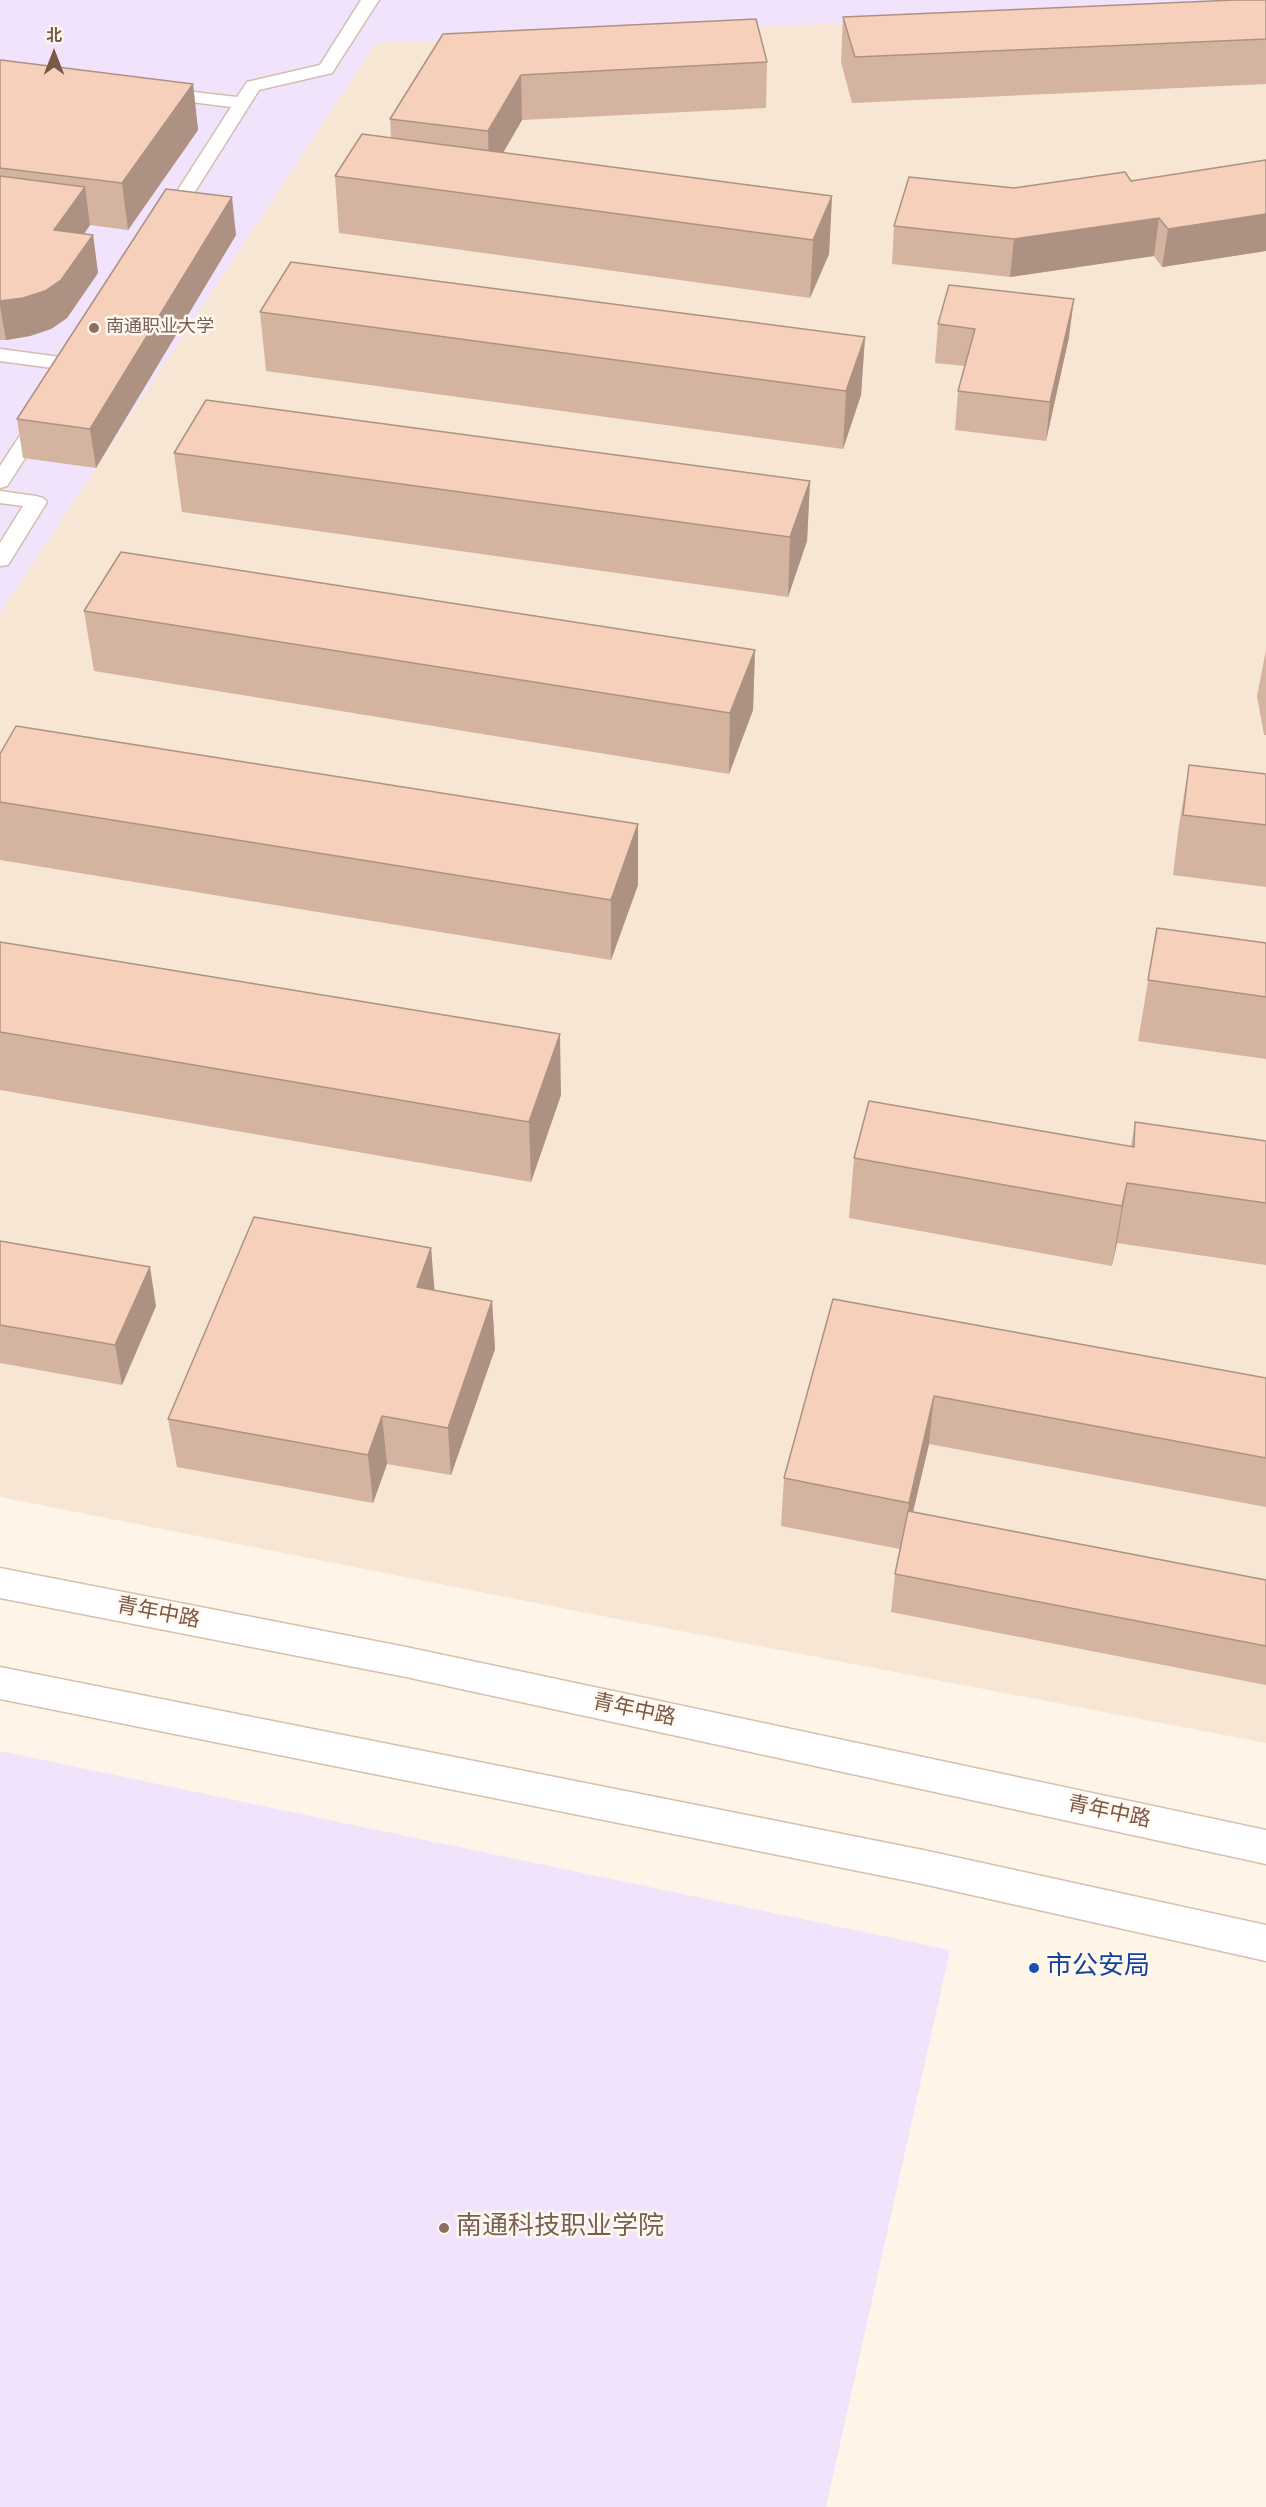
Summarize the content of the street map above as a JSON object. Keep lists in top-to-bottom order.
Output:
{
  "streets": {
    "main road": ["青年中路"]
  },
  "places": ["南通职业大学", "市公安局", "南通科技职业学院"],
  "north": "top"
}
